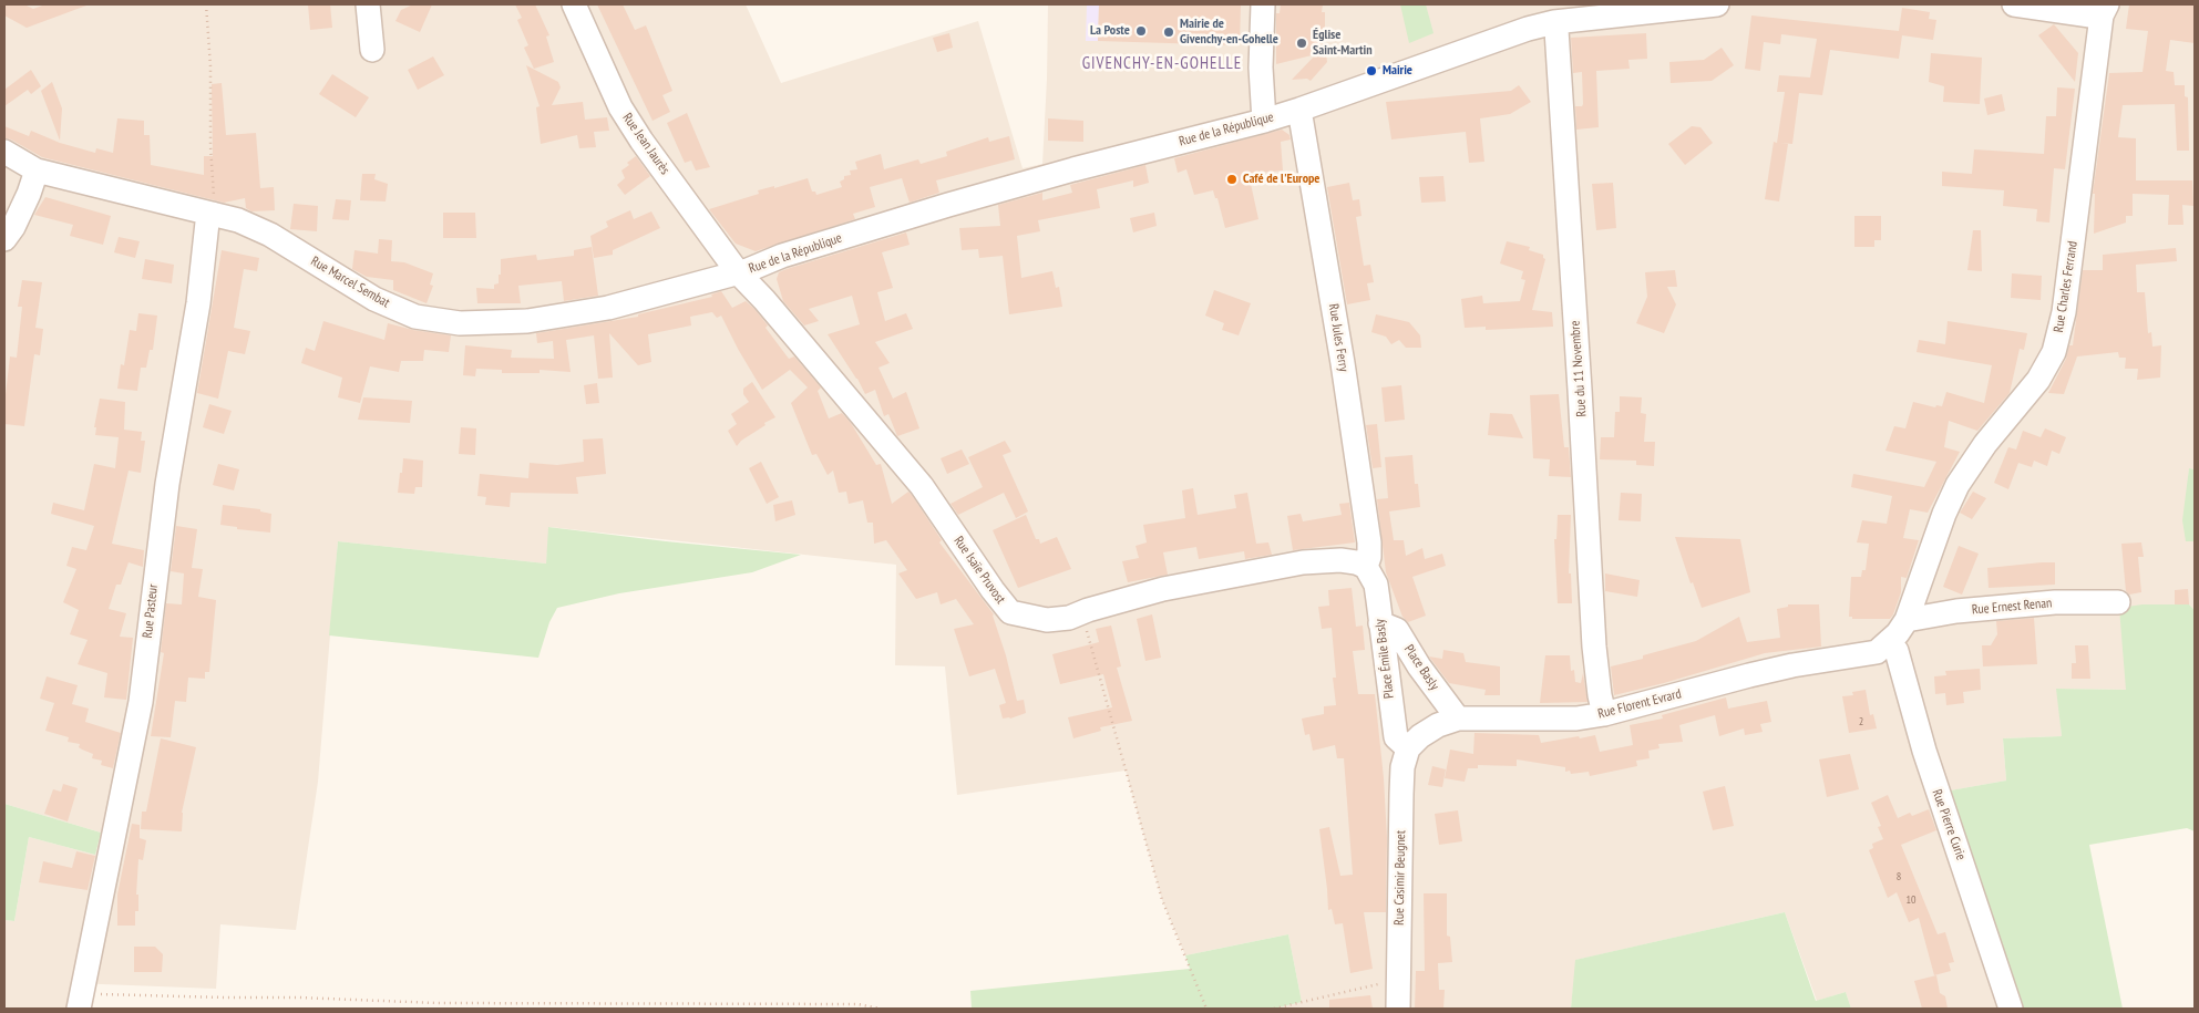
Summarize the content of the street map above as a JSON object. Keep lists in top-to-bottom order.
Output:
{
  "streets": {
    "street": [
      "Rue de la République",
      "Rue Jean Jaurès",
      "Rue Marcel Sembat",
      "Rue Charles Ferrand",
      "Rue Jules Ferry",
      "Rue du 11 Novembre",
      "Rue Isaïe Pruvost",
      "Rue Ernest Renan",
      "Rue Pasteur",
      "Place Émile Basly",
      "Place Basly",
      "Rue Florent Evrard",
      "Rue Pierre Curie",
      "Rue Casimir Beugnet"
    ]
  },
  "crossings": [
    ["Rue de la République", "Rue Jean Jaurès"],
    ["Rue de la République", "Rue Marcel Sembat"],
    ["Rue de la République", "Rue Jules Ferry"],
    ["Rue de la République", "Rue du 11 Novembre"],
    ["Rue de la République", "Rue Isaïe Pruvost"],
    ["Rue Jean Jaurès", "Rue Marcel Sembat"],
    ["Rue Jean Jaurès", "Rue Isaïe Pruvost"],
    ["Rue Marcel Sembat", "Rue Isaïe Pruvost"],
    ["Rue Marcel Sembat", "Rue Pasteur"],
    ["Rue Charles Ferrand", "Rue Ernest Renan"],
    ["Rue Charles Ferrand", "Rue Florent Evrard"],
    ["Rue Charles Ferrand", "Rue Pierre Curie"],
    ["Rue Jules Ferry", "Rue Isaïe Pruvost"],
    ["Rue Jules Ferry", "Place Émile Basly"],
    ["Rue du 11 Novembre", "Rue Florent Evrard"],
    ["Rue Isaïe Pruvost", "Place Émile Basly"],
    ["Place Émile Basly", "Place Basly"],
    ["Place Émile Basly", "Rue Florent Evrard"],
    ["Place Émile Basly", "Rue Casimir Beugnet"],
    ["Place Basly", "Rue Florent Evrard"],
    ["Rue Florent Evrard", "Rue Pierre Curie"],
    ["Rue Florent Evrard", "Rue Casimir Beugnet"]
  ],
  "districts": ["GIVENCHY-EN-GOHELLE"],
  "places": [
    "La Poste",
    "Mairie de Givenchy-en-Gohelle",
    "Église Saint-Martin",
    "Mairie",
    "Café de l'Europe"
  ],
  "house_numbers": ["2", "8", "10"]
}
